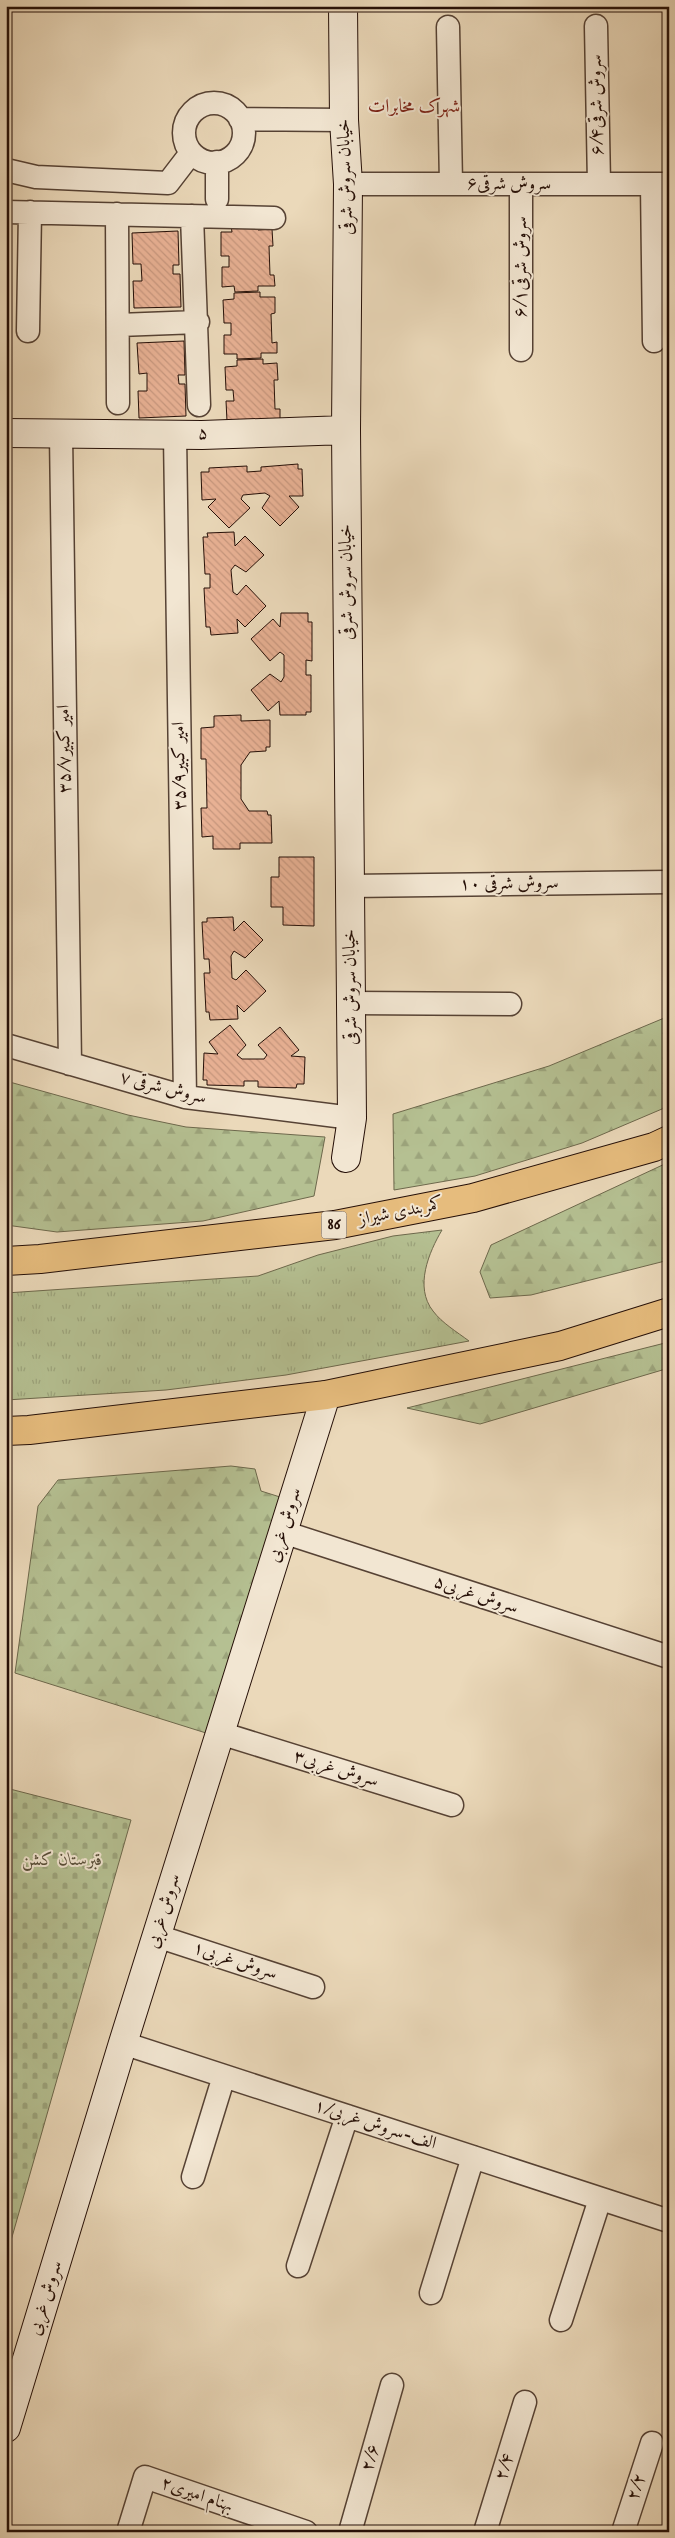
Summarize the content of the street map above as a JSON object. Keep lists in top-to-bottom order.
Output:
{
  "streets": {
    "highway": ["کمربندی شیراز", "86"],
    "street": [
      "سروش شرقی۶/۴",
      "خیابان سروش شرقی",
      "سروش شرقی۶",
      "سروش شرقی۶/۱",
      "۵",
      "امیر کبیر۳۵/۷",
      "امیر کبیر۳۵/۹",
      "سروش شرقی ۱۰",
      "سروش شرقی ۷",
      "سروش غربی",
      "سروش غربی۵",
      "سروش غربی۳",
      "سروش غربی۱",
      "۱/الف-سروش غربی",
      "۲/۶",
      "۲/۴",
      "۲/۲",
      "بهنام امیری۲"
    ]
  },
  "crossings": [
    ["سروش شرقی۶/۴", "سروش شرقی۶"],
    ["خیابان سروش شرقی", "سروش شرقی۶"],
    ["خیابان سروش شرقی", "۵"],
    ["خیابان سروش شرقی", "سروش شرقی ۱۰"],
    ["خیابان سروش شرقی", "سروش شرقی ۷"],
    ["سروش شرقی۶", "سروش شرقی۶/۱"],
    ["۵", "امیر کبیر۳۵/۷"],
    ["۵", "امیر کبیر۳۵/۹"],
    ["امیر کبیر۳۵/۷", "سروش شرقی ۷"],
    ["امیر کبیر۳۵/۹", "سروش شرقی ۷"],
    ["سروش غربی", "سروش غربی۵"],
    ["سروش غربی", "سروش غربی۳"],
    ["سروش غربی", "سروش غربی۱"],
    ["سروش غربی", "۱/الف-سروش غربی"]
  ],
  "districts": ["شهرک مخابرات"],
  "parks": ["قبرستان کشن"]
}
